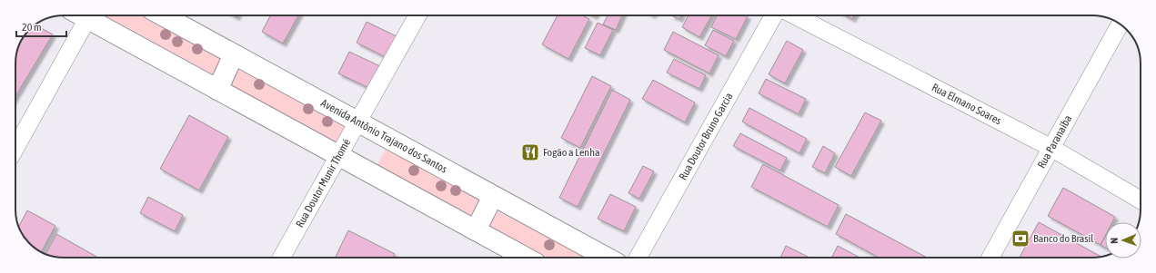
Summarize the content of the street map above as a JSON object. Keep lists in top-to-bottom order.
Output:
{
  "streets": {
    "main road": ["Avenida Antônio Trajano dos Santos"],
    "street": [
      "Rua Elmano Soares",
      "Rua Doutor Bruno Garcia",
      "Rua Paranaíba",
      "Rua Doutor Munir Thomé"
    ]
  },
  "crossings": [
    ["Rua Elmano Soares", "Rua Paranaíba"],
    ["Avenida Antônio Trajano dos Santos", "Rua Doutor Munir Thomé"]
  ],
  "places": {
    "restaurant": ["Fogão a Lenha"],
    "bank": ["Banco do Brasil"]
  },
  "scale_bar": "20 m",
  "north": "left"
}
